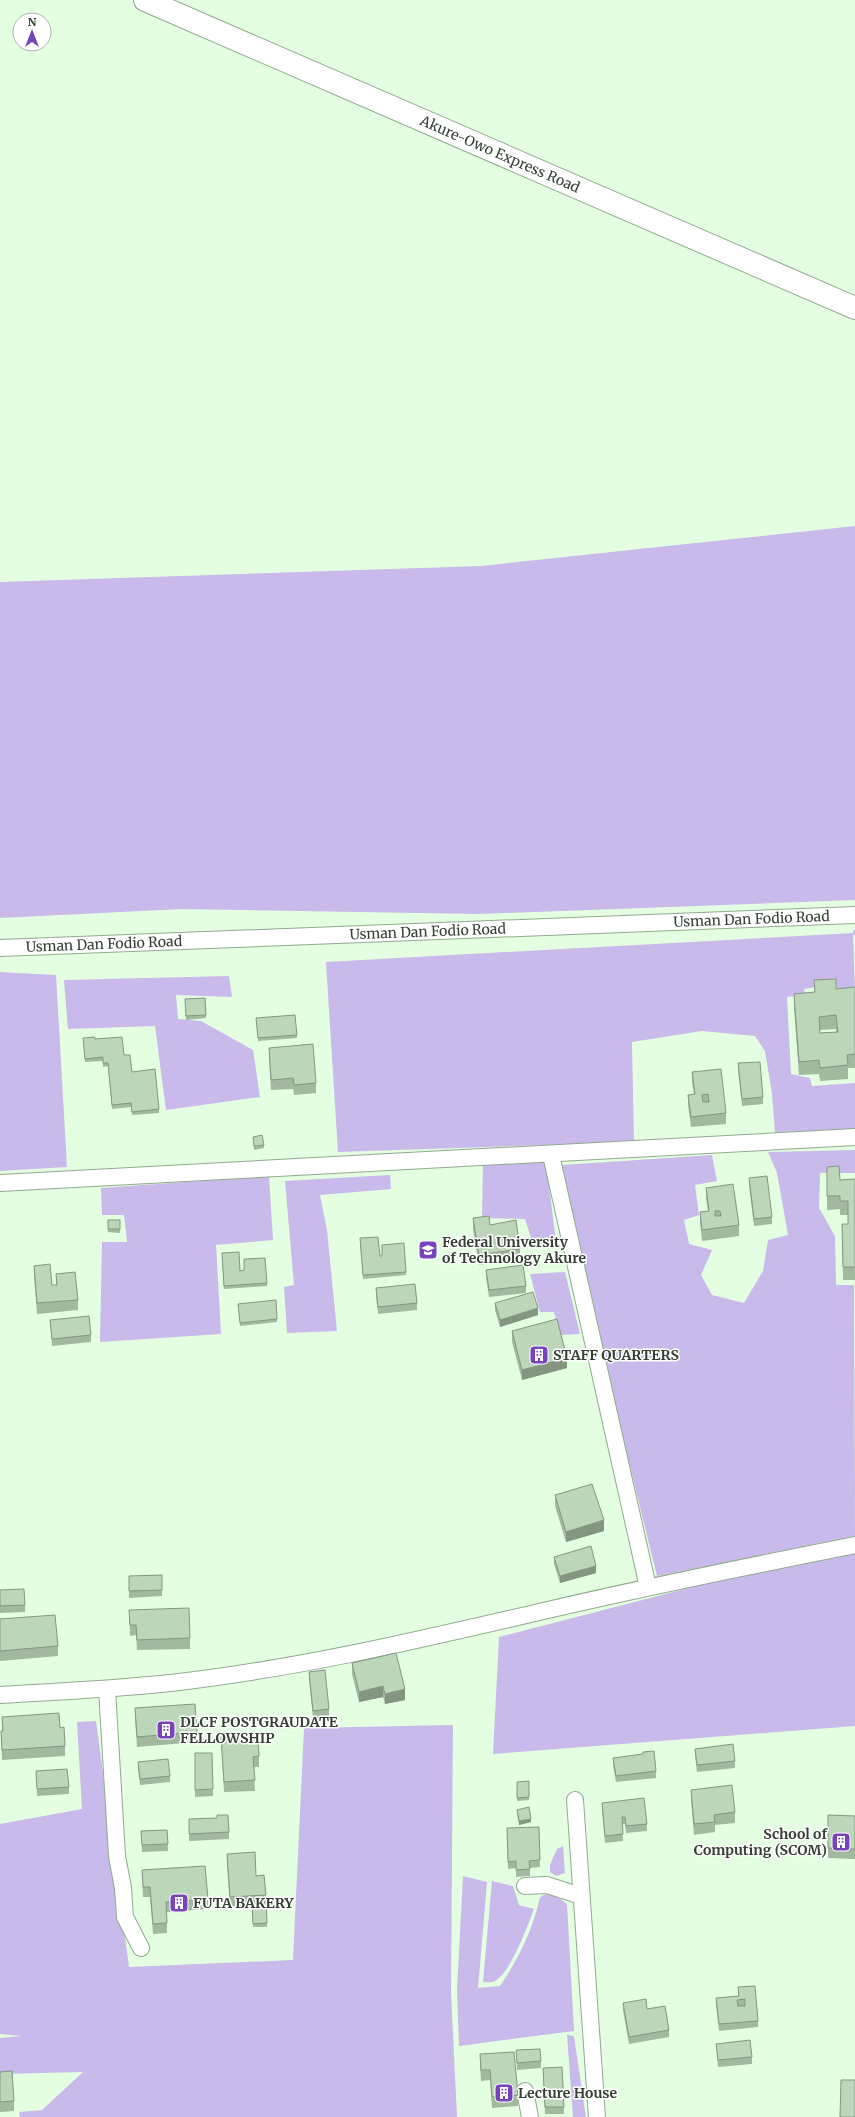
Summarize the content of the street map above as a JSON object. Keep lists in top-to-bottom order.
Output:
{
  "streets": {
    "highway": ["Akure-Owo Express Road"],
    "street": ["Usman Dan Fodio Road"]
  },
  "places": {
    "school or university": ["Federal University of Technology Akure"],
    "building": [
      "STAFF QUARTERS",
      "DLCF POSTGRAUDATE FELLOWSHIP",
      "School of Computing (SCOM)",
      "FUTA BAKERY",
      "Lecture House"
    ]
  },
  "north": "top"
}
